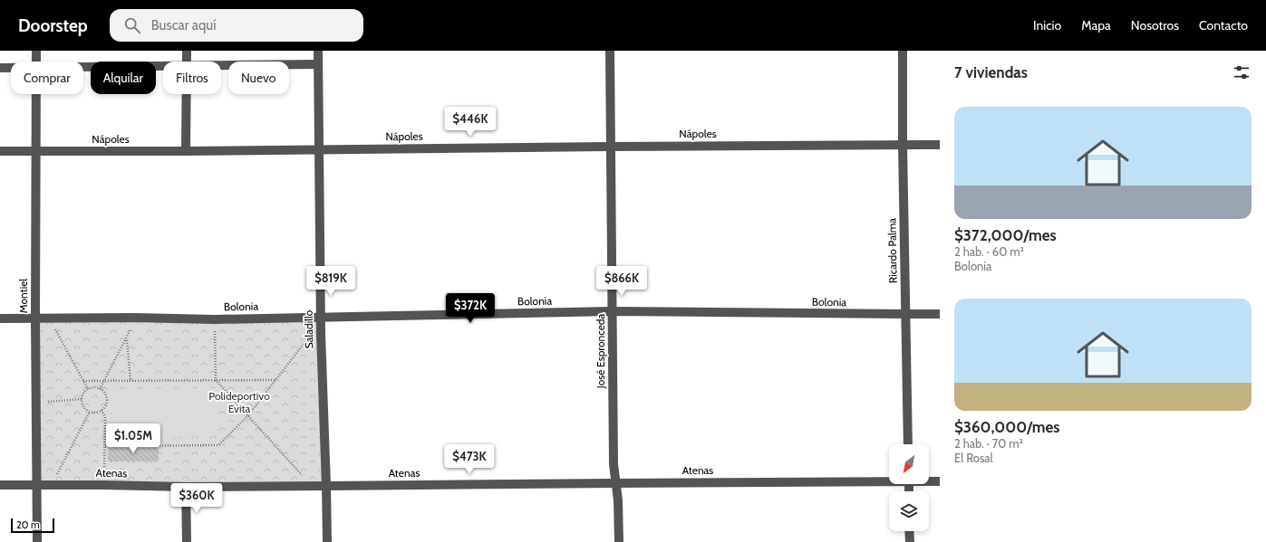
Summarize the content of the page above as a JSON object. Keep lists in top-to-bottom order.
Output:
{
  "streets": {
    "street": [
      "Nápoles",
      "Ricardo Palma",
      "Montiel",
      "Bolonia",
      "Saladillo",
      "José Espronceda",
      "Atenas"
    ]
  },
  "crossings": [
    ["Nápoles", "Ricardo Palma"],
    ["Nápoles", "Montiel"],
    ["Nápoles", "Saladillo"],
    ["Nápoles", "José Espronceda"],
    ["Ricardo Palma", "Bolonia"],
    ["Montiel", "Bolonia"],
    ["Montiel", "Atenas"],
    ["Bolonia", "Saladillo"],
    ["Bolonia", "José Espronceda"],
    ["Saladillo", "Atenas"],
    ["José Espronceda", "Atenas"]
  ],
  "parks": ["Polideportivo Evita"],
  "scale_bar": "20 m",
  "north": "bottom left",
  "page": {
    "header": "Doorstep",
    "search": "Buscar aquí",
    "nav": [
      "Inicio",
      "Mapa",
      "Nosotros",
      "Contacto"
    ],
    "heading": "7 viviendas",
    "chip": [
      "Comprar",
      "Alquilar",
      "Filtros",
      "Nuevo"
    ],
    "list": [
      {
        "name": "$372,000/mes",
        "note": "2 hab. · 60 m² · Bolonia"
      },
      {
        "name": "$360,000/mes",
        "note": "2 hab. · 70 m² · El Rosal"
      }
    ],
    "price": [
      "$446K",
      "$819K",
      "$866K",
      "$372K",
      "$1.05M",
      "$473K",
      "$360K"
    ],
    "scale": "20 m"
  }
}
